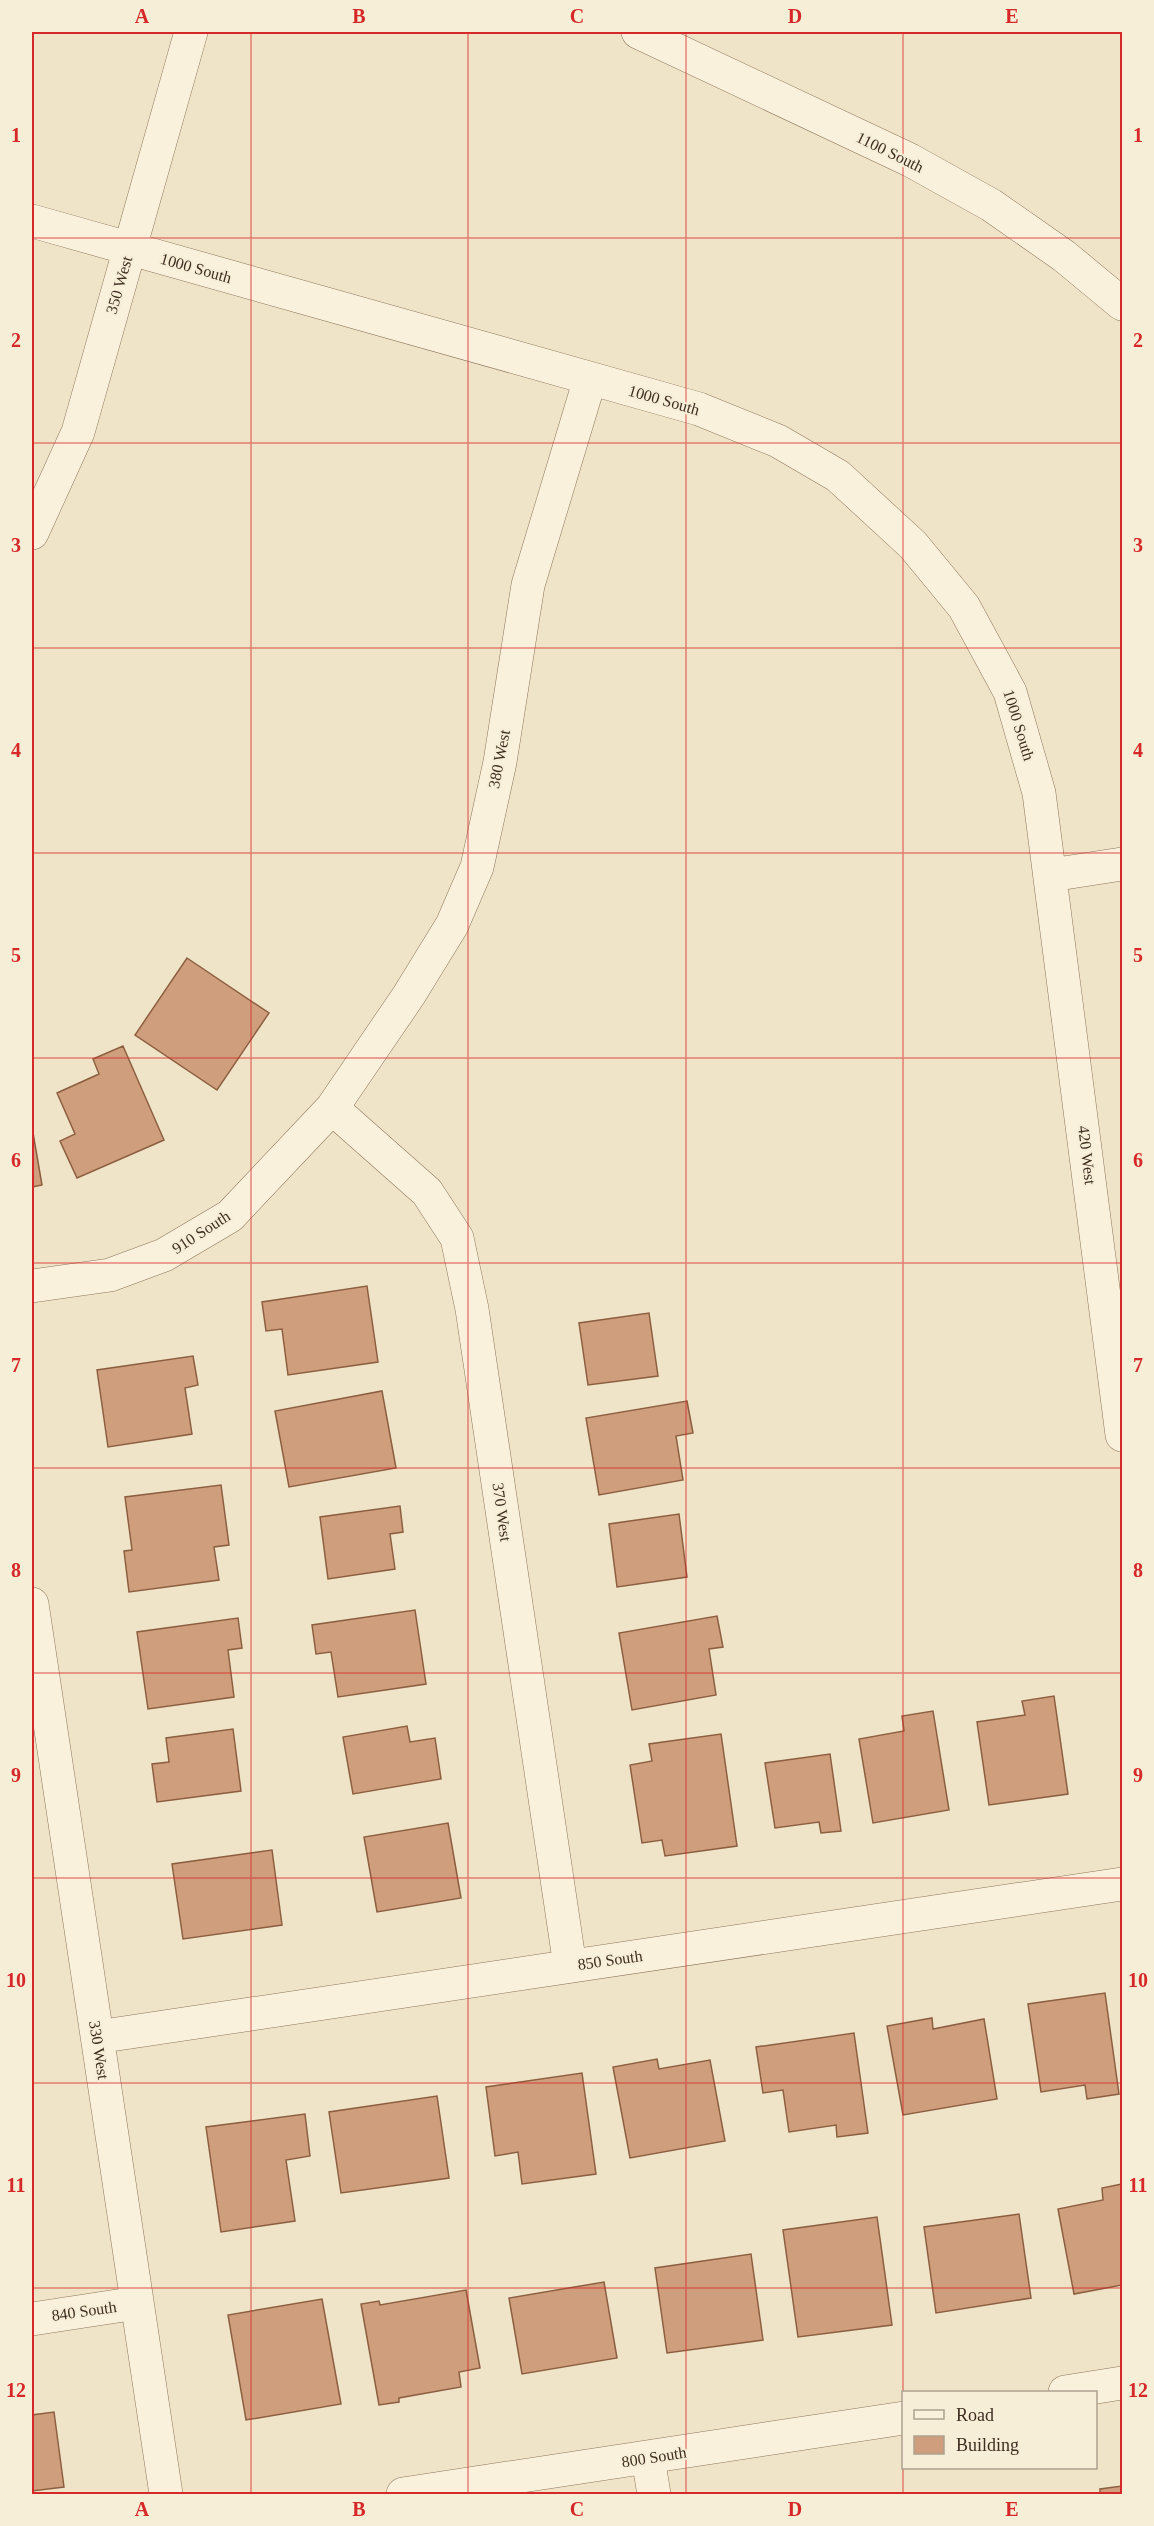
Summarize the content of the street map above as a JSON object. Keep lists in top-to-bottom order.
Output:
{
  "streets": {
    "street": [
      "1100 South",
      "1000 South",
      "350 West",
      "380 West",
      "420 West",
      "910 South",
      "370 West",
      "850 South",
      "330 West",
      "840 South",
      "800 South"
    ]
  },
  "crossings": [
    ["1000 South", "350 West"],
    ["1000 South", "380 West"],
    ["1000 South", "420 West"],
    ["380 West", "910 South"],
    ["380 West", "370 West"],
    ["910 South", "370 West"],
    ["370 West", "850 South"],
    ["850 South", "330 West"],
    ["330 West", "840 South"]
  ],
  "legend": ["Road", "Building"],
  "grid": {
    "columns": [
      "A",
      "B",
      "C",
      "D",
      "E"
    ],
    "rows": [
      "1",
      "2",
      "3",
      "4",
      "5",
      "6",
      "7",
      "8",
      "9",
      "10",
      "11",
      "12"
    ]
  }
}
